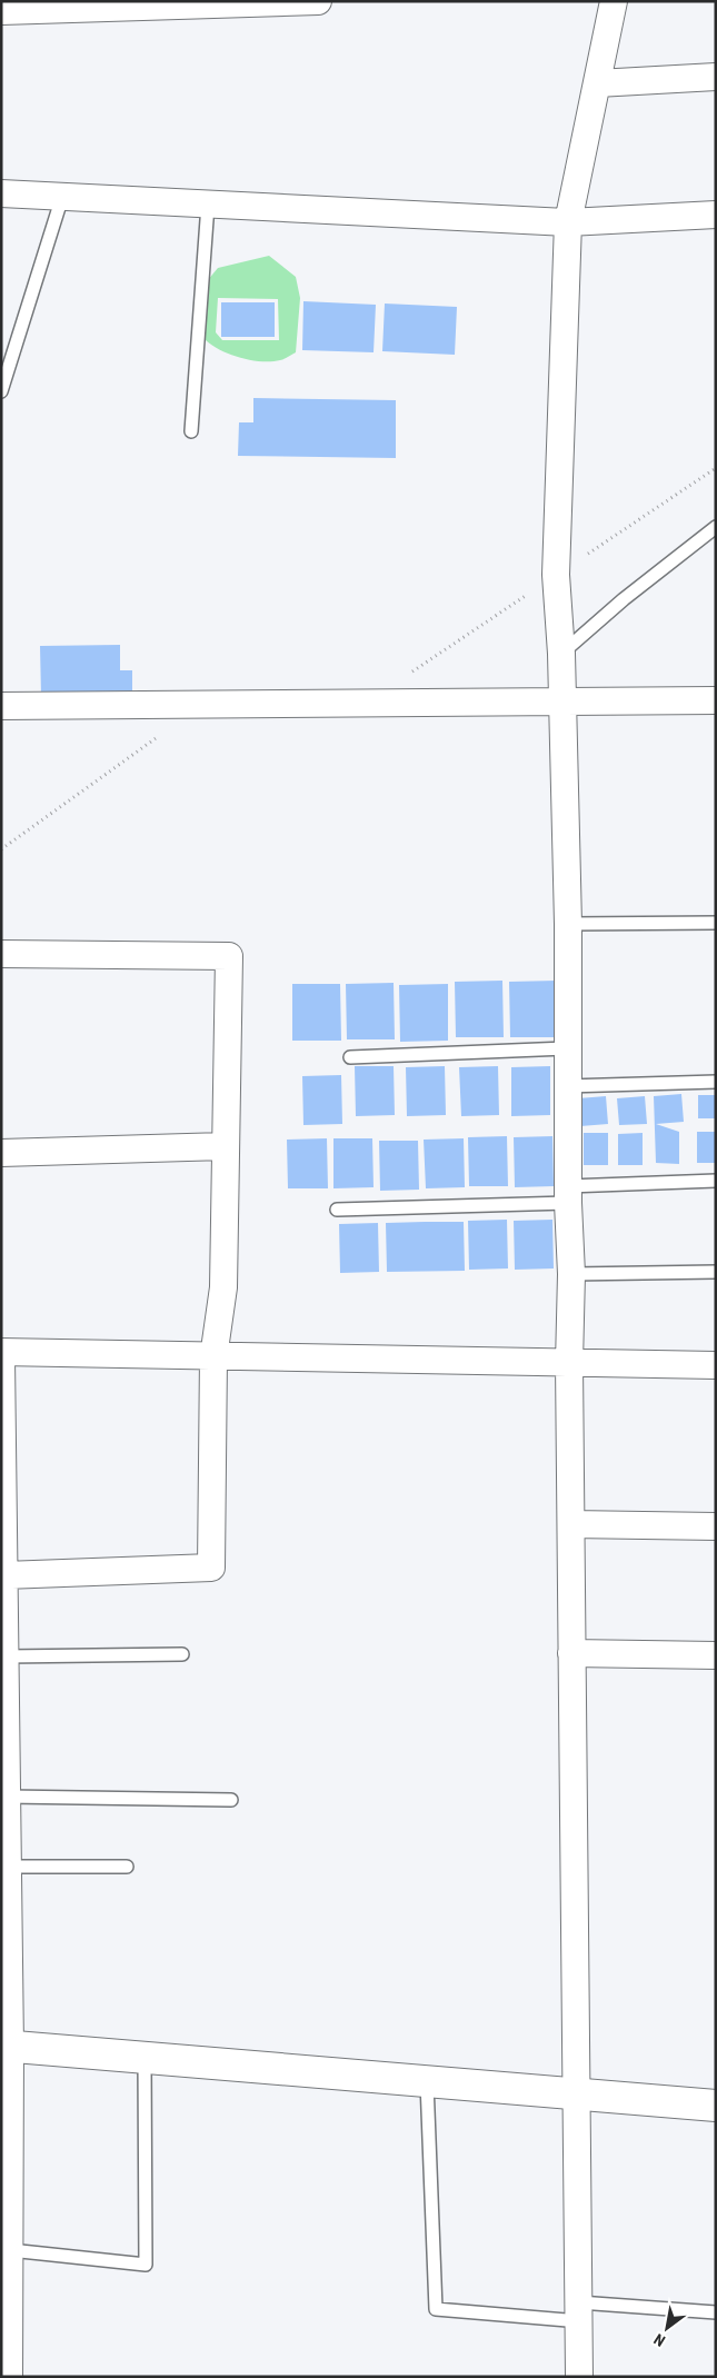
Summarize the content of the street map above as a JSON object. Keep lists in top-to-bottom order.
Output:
{
  "north": "bottom left"
}
